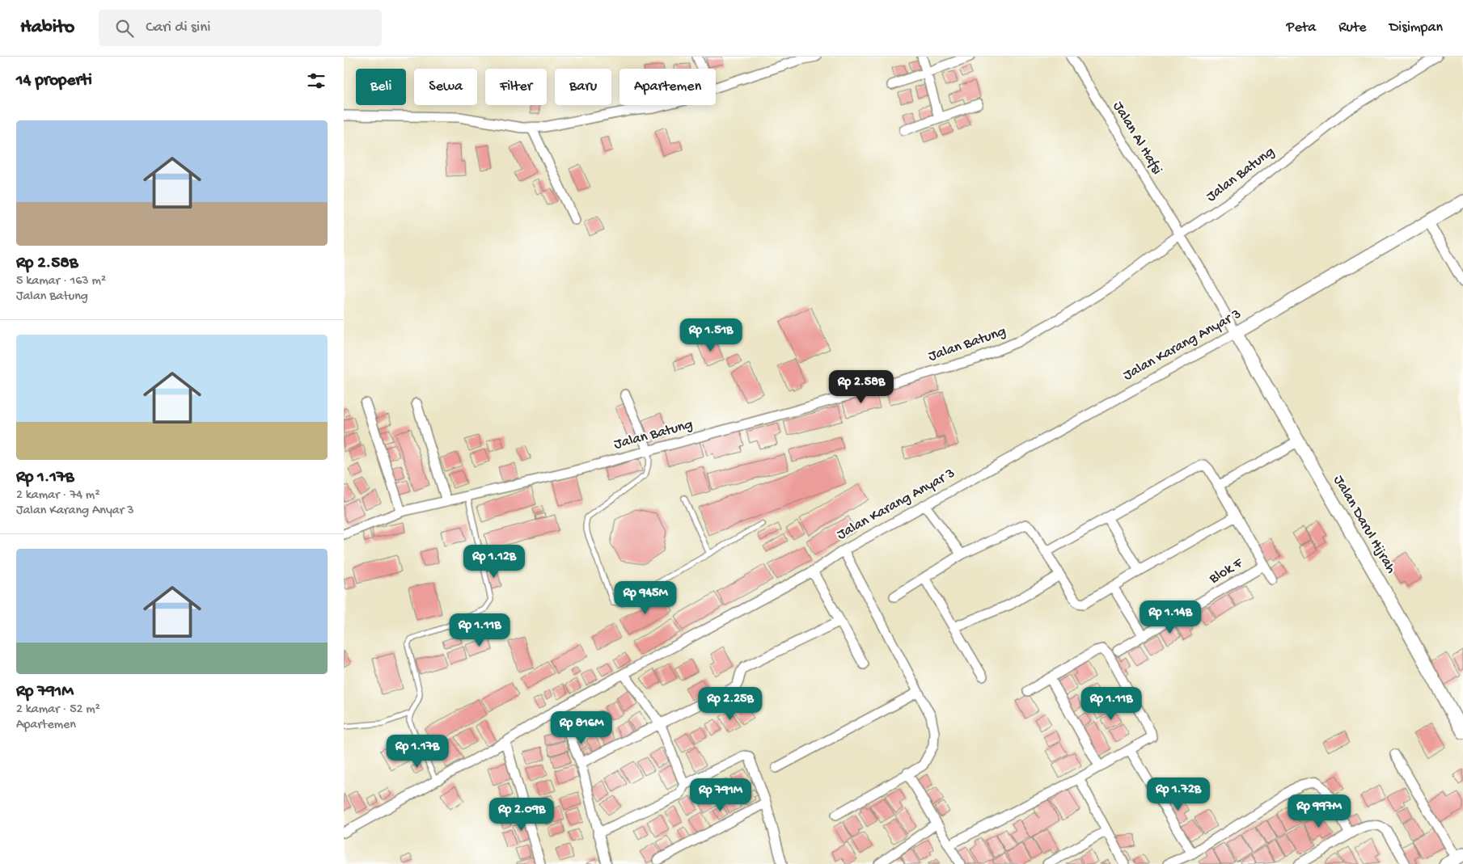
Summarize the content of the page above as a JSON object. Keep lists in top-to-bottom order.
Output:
{
  "streets": {
    "street": [
      "Jalan Al Hafsi",
      "Jalan Batung",
      "Jalan Karang Anyar 3",
      "Jalan Darul Hijrah",
      "Blok F"
    ]
  },
  "crossings": [
    ["Jalan Al Hafsi", "Jalan Batung"],
    ["Jalan Al Hafsi", "Jalan Karang Anyar 3"],
    ["Jalan Al Hafsi", "Jalan Darul Hijrah"],
    ["Jalan Karang Anyar 3", "Jalan Darul Hijrah"]
  ],
  "page": {
    "header": "Habito",
    "search": "Cari di sini",
    "nav": ["Peta", "Rute", "Disimpan"],
    "heading": "14 properti",
    "chip": [
      "Beli",
      "Sewa",
      "Filter",
      "Baru",
      "Apartemen"
    ],
    "list": [
      {
        "name": "Rp 2.58B",
        "note": "5 kamar · 163 m² · Jalan Batung"
      },
      {
        "name": "Rp 1.17B",
        "note": "2 kamar · 74 m² · Jalan Karang Anyar 3"
      },
      {
        "name": "Rp 791M",
        "note": "2 kamar · 52 m² · Apartemen"
      }
    ],
    "price": [
      "Rp 1.51B",
      "Rp 2.58B",
      "Rp 1.12B",
      "Rp 945M",
      "Rp 1.14B",
      "Rp 1.11B",
      "Rp 2.25B",
      "Rp 1.11B",
      "Rp 816M",
      "Rp 1.17B",
      "Rp 1.72B",
      "Rp 791M",
      "Rp 997M",
      "Rp 2.09B"
    ]
  }
}
